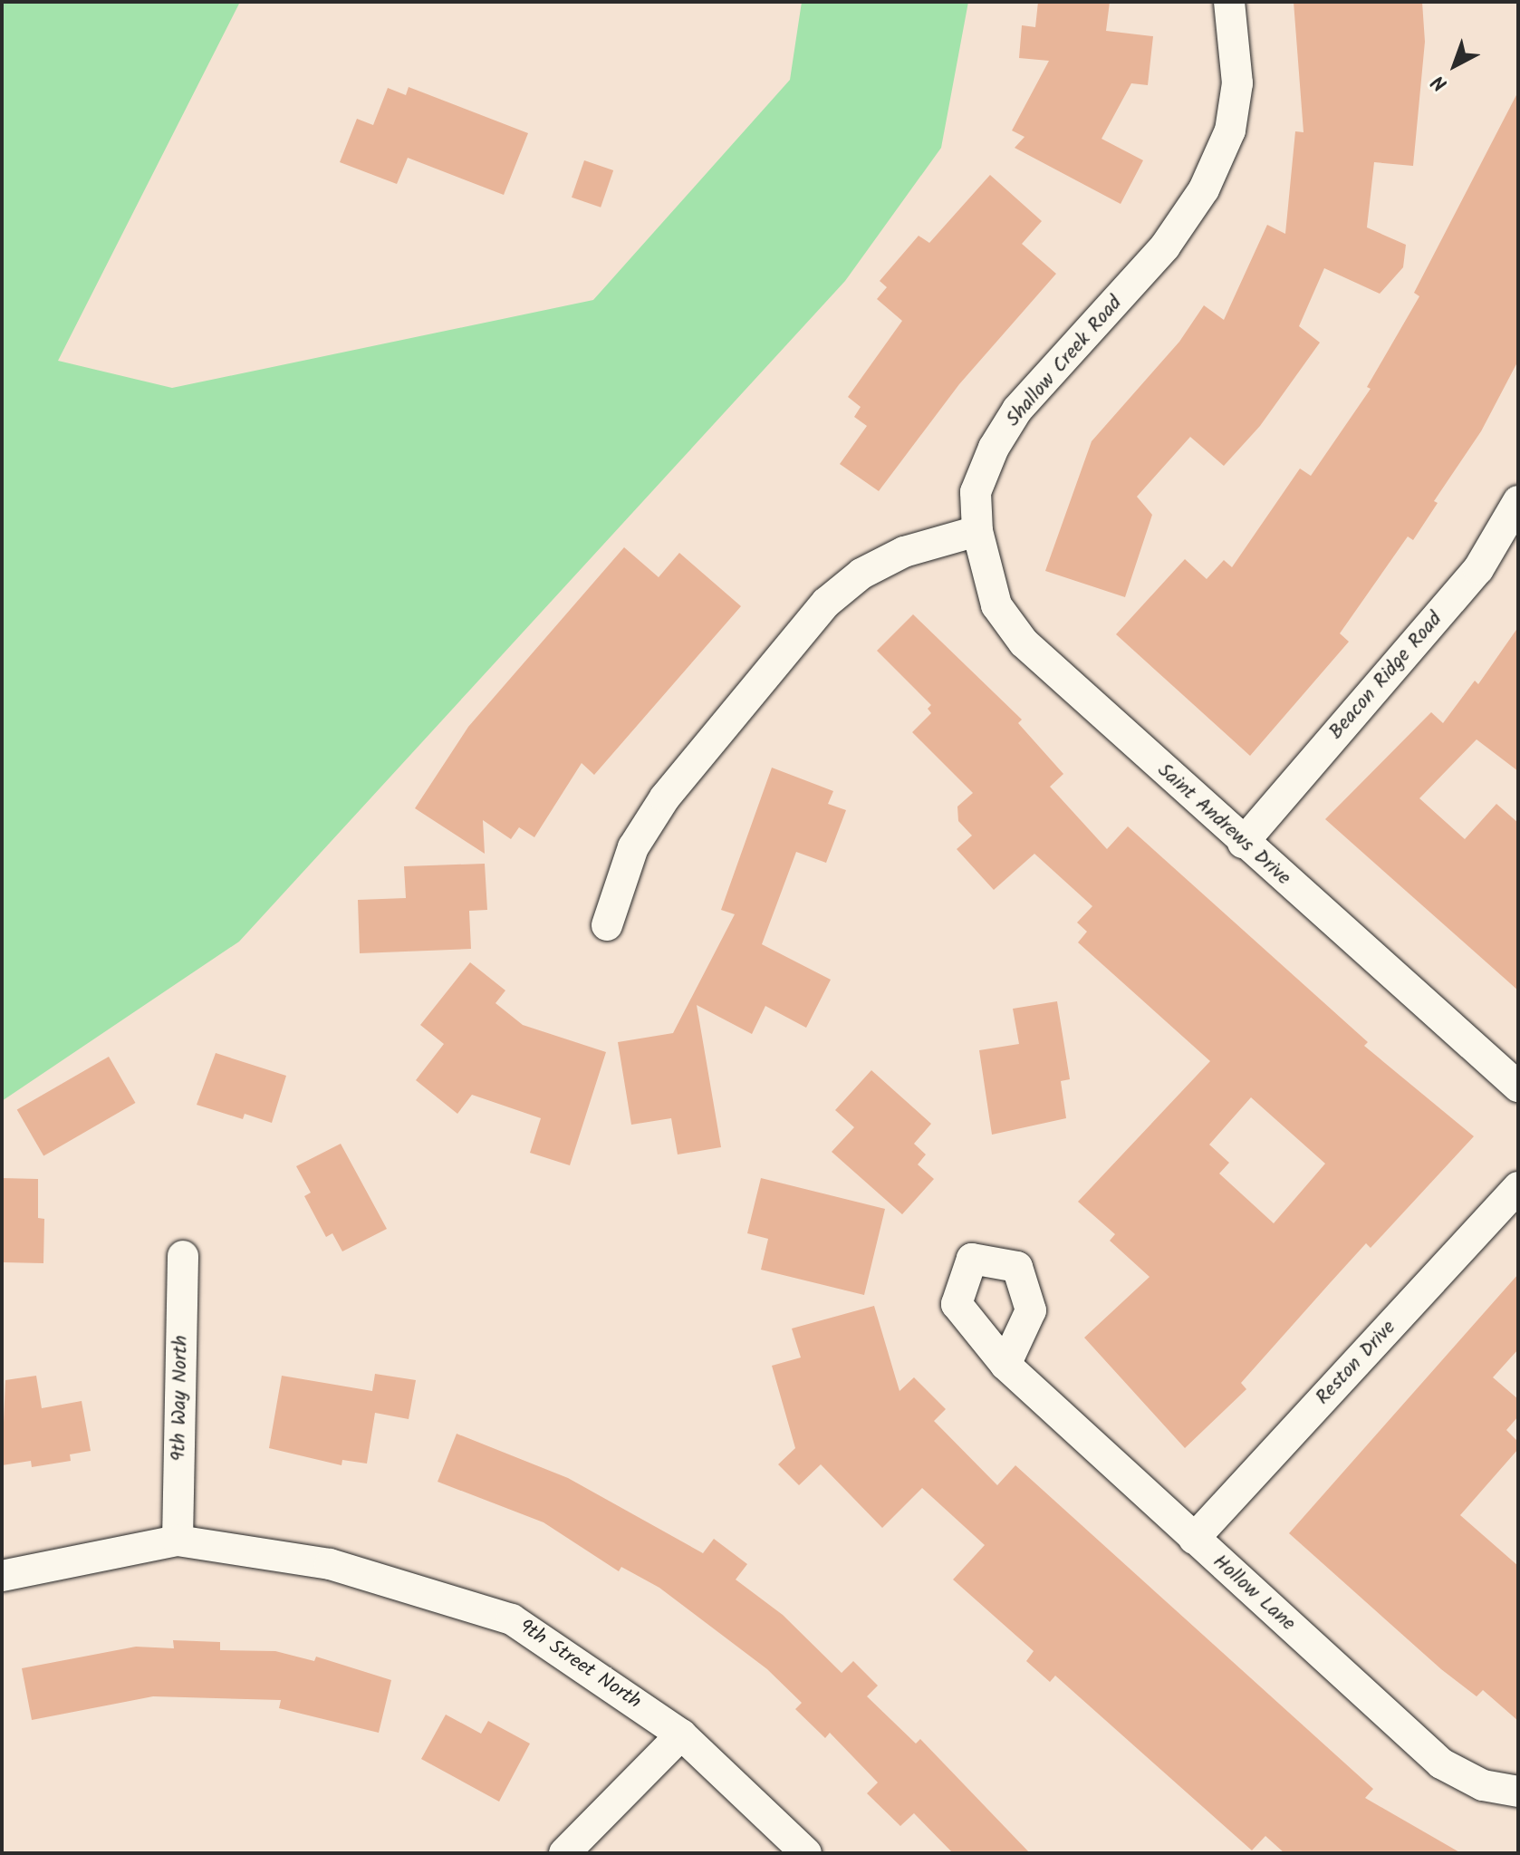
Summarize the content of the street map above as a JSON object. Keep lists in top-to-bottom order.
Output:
{
  "streets": {
    "street": [
      "Shallow Creek Road",
      "Beacon Ridge Road",
      "Saint Andrews Drive",
      "Reston Drive",
      "9th Way North",
      "Hollow Lane",
      "9th Street North"
    ]
  },
  "crossings": [
    ["Shallow Creek Road", "Saint Andrews Drive"],
    ["Beacon Ridge Road", "Saint Andrews Drive"],
    ["Reston Drive", "Hollow Lane"],
    ["9th Way North", "9th Street North"]
  ],
  "north": "bottom left"
}
